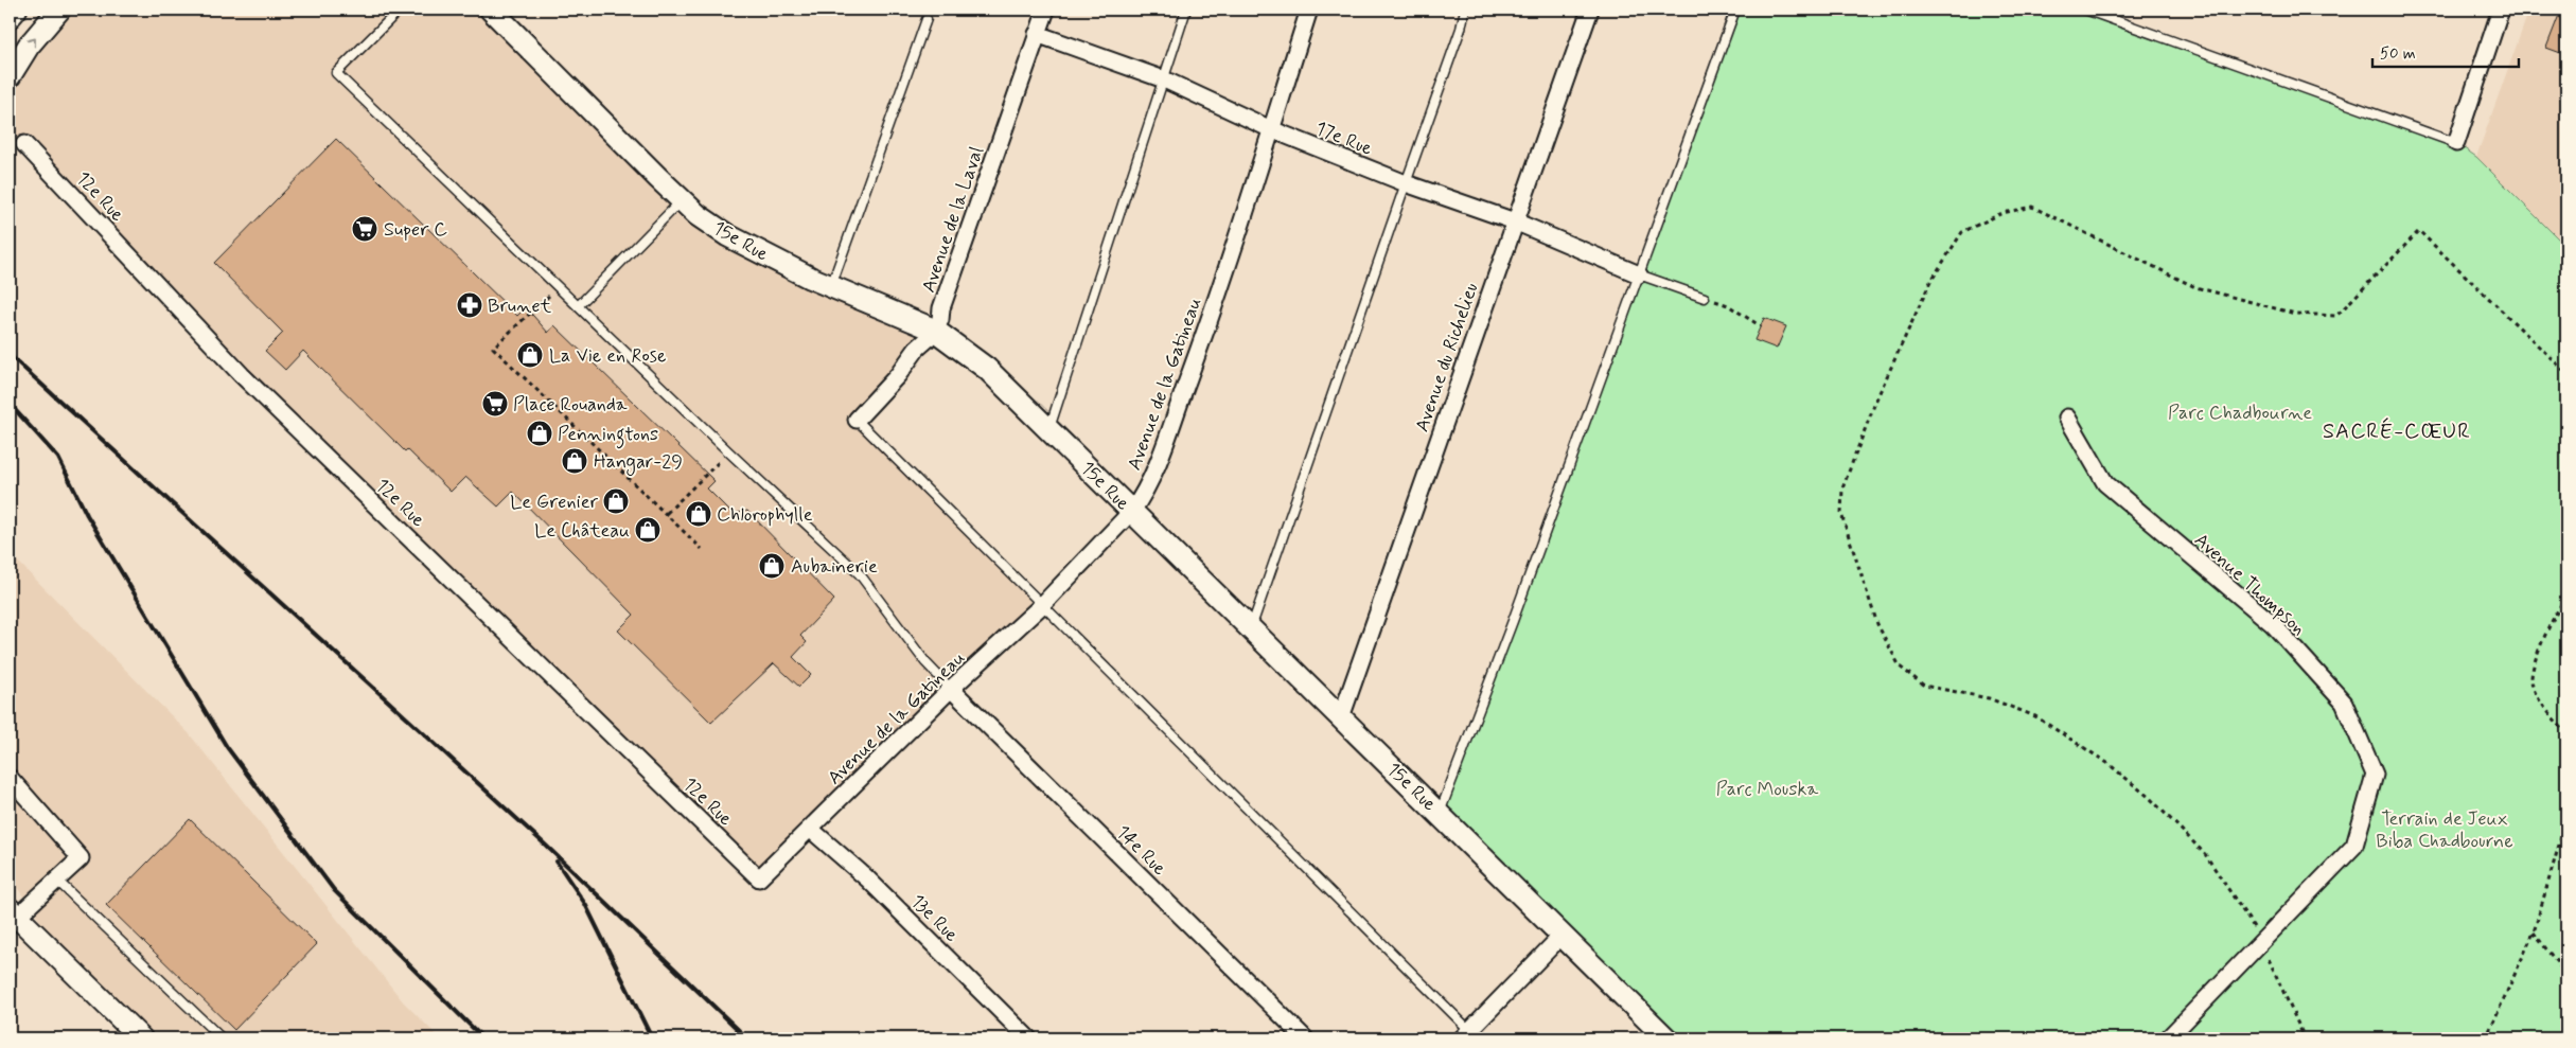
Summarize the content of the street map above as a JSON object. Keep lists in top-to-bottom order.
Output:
{
  "streets": {
    "street": [
      "17e Rue",
      "12e Rue",
      "Avenue de la Laval",
      "15e Rue",
      "Avenue du Richelieu",
      "Avenue de la Gatineau",
      "Avenue Thompson",
      "14e Rue",
      "13e Rue"
    ]
  },
  "crossings": [
    ["17e Rue", "Avenue de la Laval"],
    ["17e Rue", "Avenue du Richelieu"],
    ["17e Rue", "Avenue de la Gatineau"],
    ["12e Rue", "Avenue de la Gatineau"],
    ["Avenue de la Laval", "15e Rue"],
    ["15e Rue", "Avenue du Richelieu"],
    ["15e Rue", "Avenue de la Gatineau"],
    ["Avenue de la Gatineau", "14e Rue"],
    ["Avenue de la Gatineau", "13e Rue"]
  ],
  "districts": ["SACRÉ-CŒUR"],
  "parks": ["Parc Chadbourne", "Parc Mouska", "Terrain de Jeux Biba Chadbourne"],
  "places": {
    "supermarket": ["Super C", "Place Rouanda"],
    "pharmacy": ["Brunet"],
    "shop": [
      "La Vie en Rose",
      "Penningtons",
      "Hangar-29",
      "Le Grenier",
      "Chlorophylle",
      "Le Château",
      "Aubainerie"
    ]
  },
  "scale_bar": "50 m"
}
